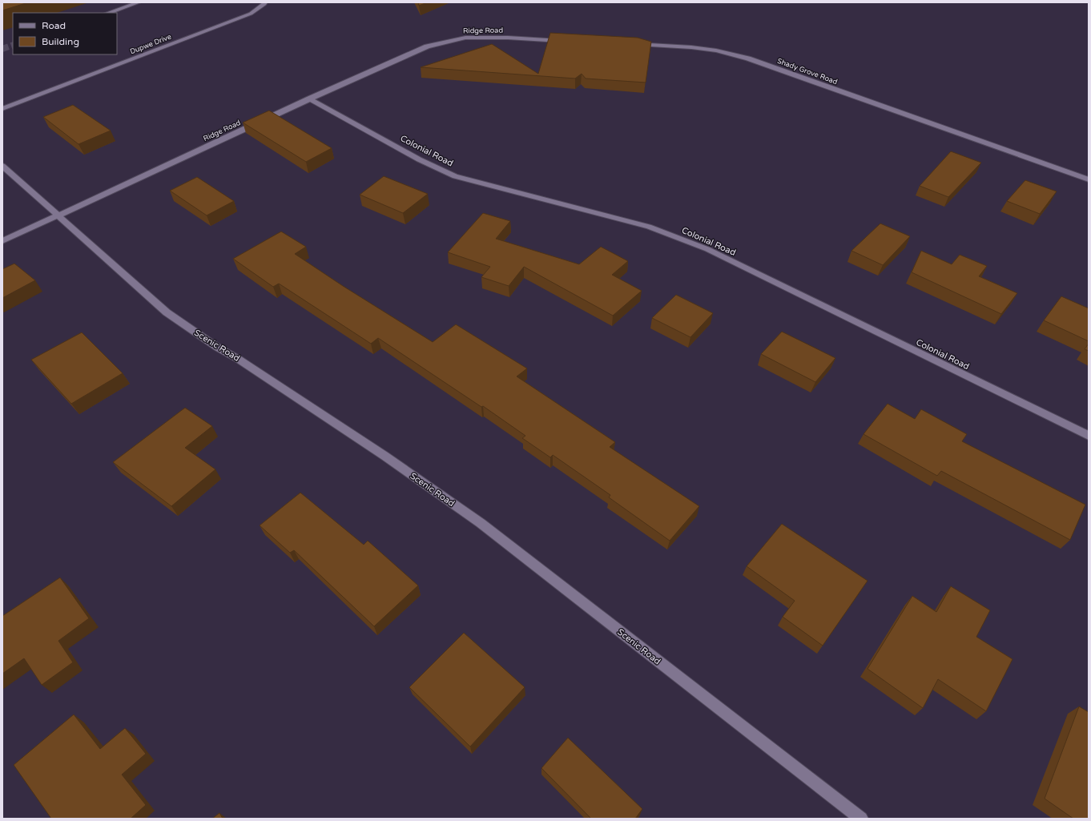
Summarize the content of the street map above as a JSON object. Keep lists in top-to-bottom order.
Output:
{
  "streets": {
    "street": [
      "Ridge Road",
      "Dupwe Drive",
      "Shady Grove Road",
      "Colonial Road",
      "Scenic Road"
    ]
  },
  "crossings": [
    ["Ridge Road", "Colonial Road"],
    ["Ridge Road", "Scenic Road"]
  ],
  "legend": ["Road", "Building"]
}
